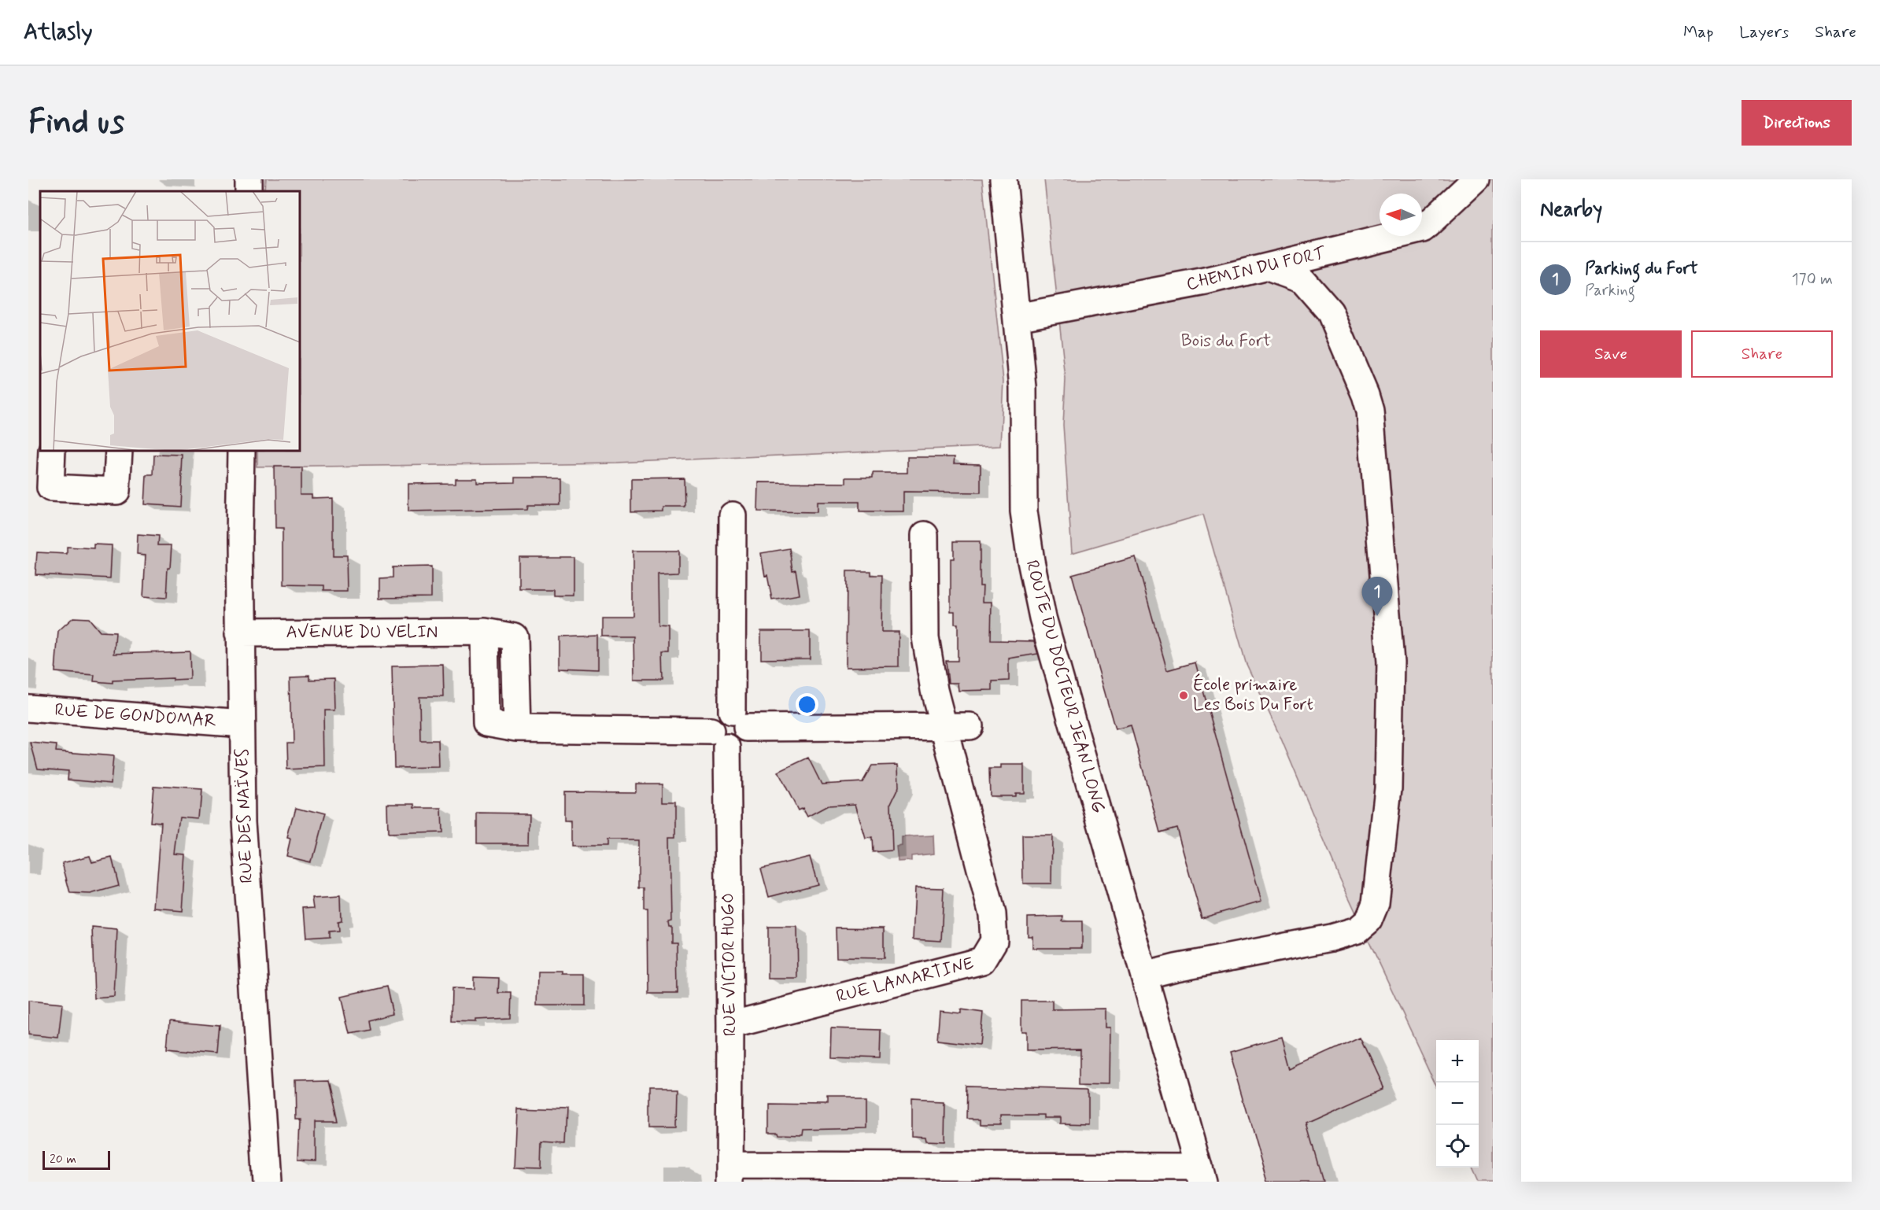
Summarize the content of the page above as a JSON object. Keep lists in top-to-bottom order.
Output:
{
  "streets": {
    "street": [
      "CHEMIN DU FORT",
      "AVENUE DU VELIN",
      "ROUTE DU DOCTEUR JEAN LONG",
      "RUE DE GONDOMAR",
      "RUE DES NAÏVES",
      "RUE VICTOR HUGO",
      "RUE LAMARTINE"
    ]
  },
  "crossings": [
    ["CHEMIN DU FORT", "ROUTE DU DOCTEUR JEAN LONG"],
    ["AVENUE DU VELIN", "RUE DES NAÏVES"],
    ["AVENUE DU VELIN", "RUE VICTOR HUGO"],
    ["RUE DE GONDOMAR", "RUE DES NAÏVES"],
    ["RUE VICTOR HUGO", "RUE LAMARTINE"]
  ],
  "parks": ["Bois du Fort"],
  "places": ["École primaire Les Bois Du Fort"],
  "scale_bar": "20 m",
  "north": "left",
  "page": {
    "header": "Atlasly",
    "nav": ["Map", "Layers", "Share"],
    "buttons": [
      "Directions",
      ["Save", "Share"]
    ],
    "title": "Find us",
    "heading": "Nearby",
    "list": [
      {
        "mark": "1",
        "name": "Parking du Fort",
        "note": "Parking",
        "value": "170 m"
      }
    ],
    "pins": "1",
    "map_buttons": ["+", "−"],
    "scale": "20 m"
  }
}
